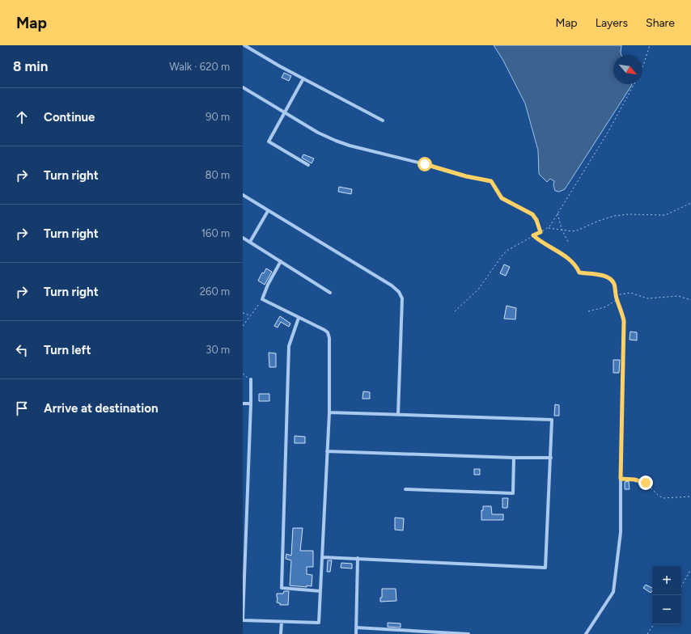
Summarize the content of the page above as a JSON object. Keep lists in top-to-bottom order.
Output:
{
  "north": "bottom right",
  "page": {
    "header": "Map",
    "nav": ["Map", "Layers", "Share"],
    "heading": ["8 min", "Walk · 620 m"],
    "list": [
      ["Continue", "90 m"],
      ["Turn right", "80 m"],
      ["Turn right", "160 m"],
      ["Turn right", "260 m"],
      ["Turn left", "30 m"],
      "Arrive at destination"
    ],
    "map_buttons": ["+", "−"]
  }
}
